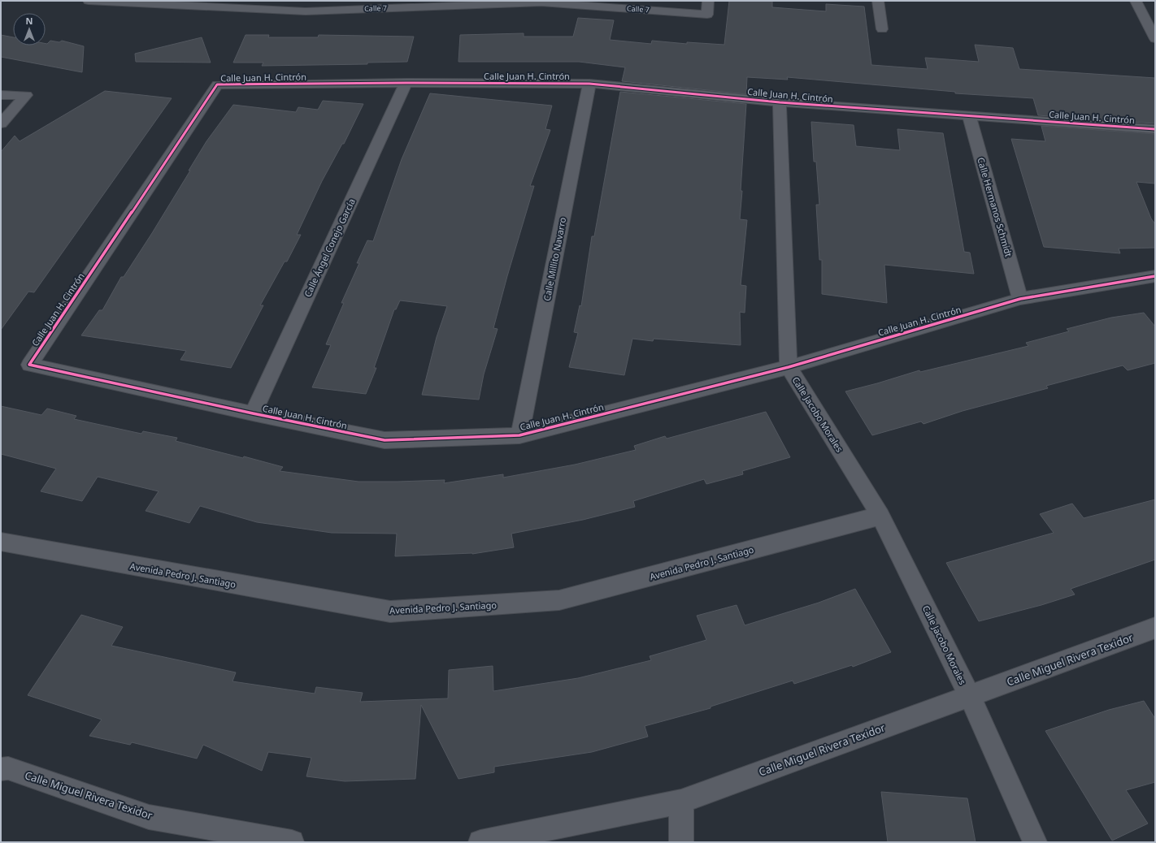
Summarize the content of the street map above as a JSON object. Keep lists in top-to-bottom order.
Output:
{
  "streets": {
    "street": [
      "Calle 7",
      "Calle Juan H. Cintrón",
      "Calle Hermanos Schmidt",
      "Calle Ángel Conejo García",
      "Calle Millito Navarro",
      "Calle Jacobo Morales",
      "Avenida Pedro J. Santiago",
      "Calle Miguel Rivera Texidor"
    ]
  },
  "crossings": [
    ["Calle Juan H. Cintrón", "Calle Hermanos Schmidt"],
    ["Calle Juan H. Cintrón", "Calle Ángel Conejo García"],
    ["Calle Juan H. Cintrón", "Calle Millito Navarro"],
    ["Calle Juan H. Cintrón", "Calle Jacobo Morales"],
    ["Calle Jacobo Morales", "Avenida Pedro J. Santiago"],
    ["Calle Jacobo Morales", "Calle Miguel Rivera Texidor"]
  ],
  "north": "top"
}
